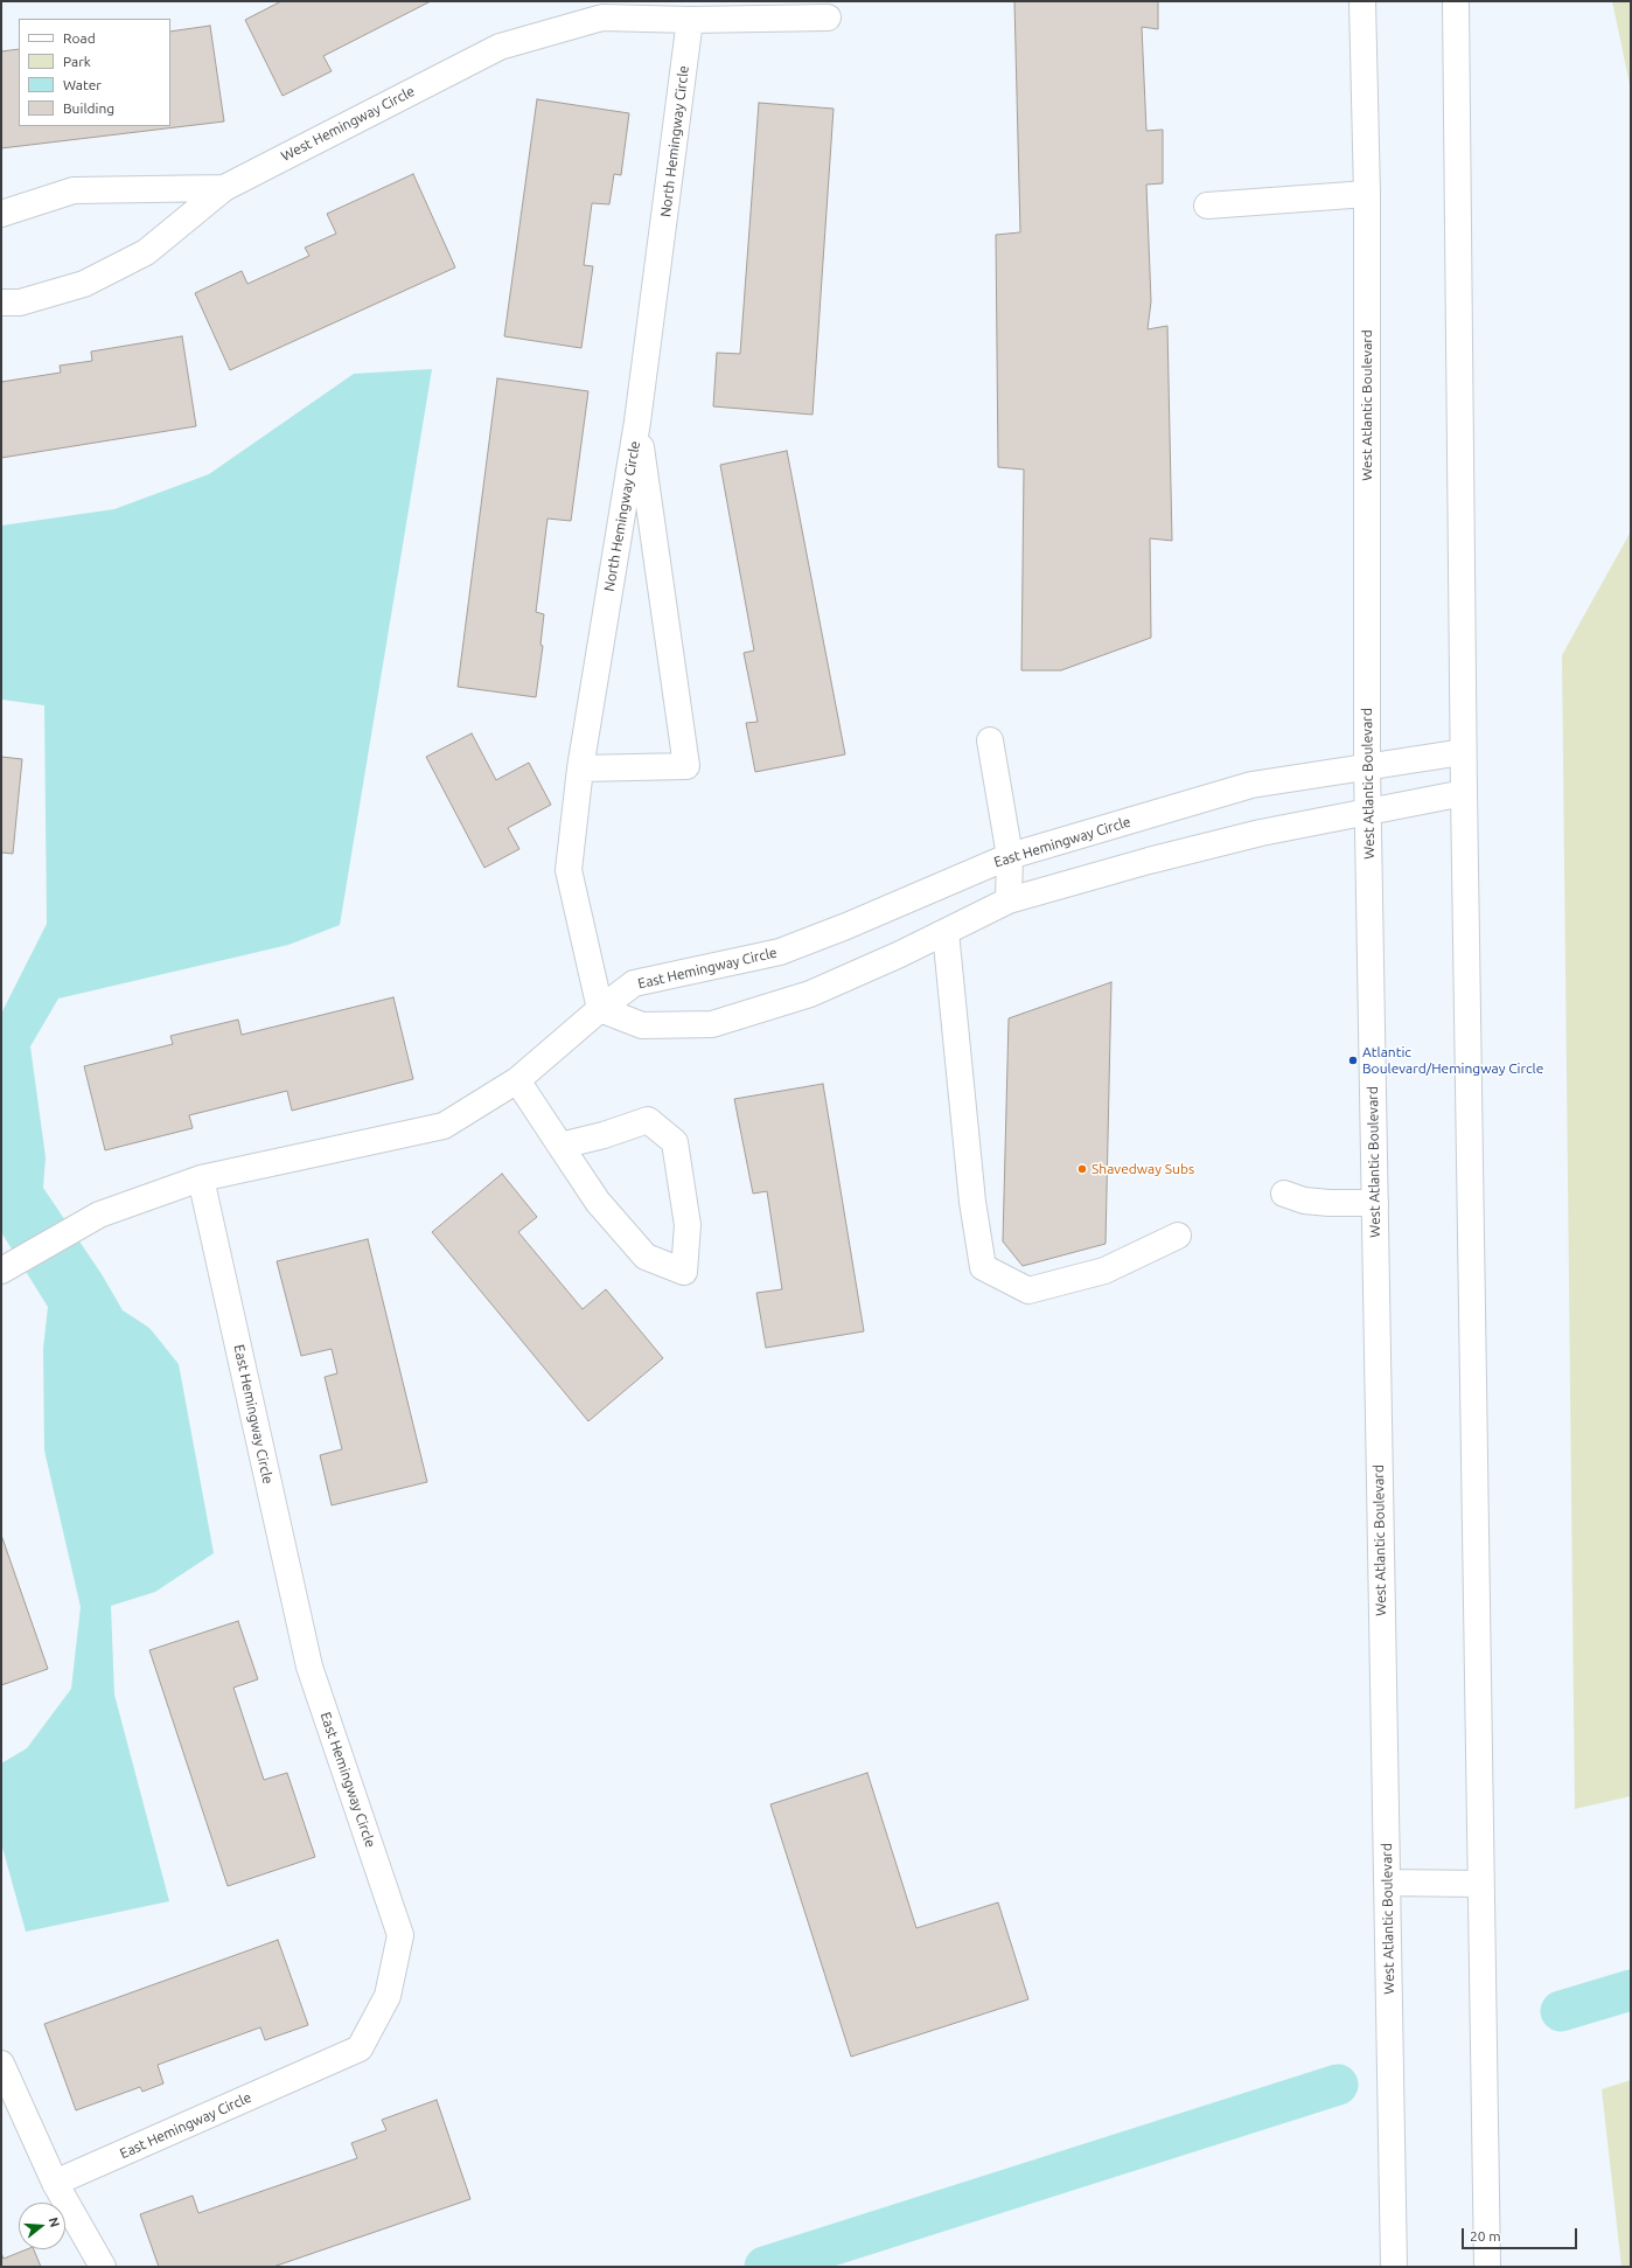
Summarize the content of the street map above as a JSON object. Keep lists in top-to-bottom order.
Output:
{
  "streets": {
    "street": [
      "West Hemingway Circle",
      "North Hemingway Circle",
      "West Atlantic Boulevard",
      "East Hemingway Circle"
    ]
  },
  "crossings": [
    ["West Hemingway Circle", "North Hemingway Circle"],
    ["North Hemingway Circle", "East Hemingway Circle"],
    ["West Atlantic Boulevard", "East Hemingway Circle"]
  ],
  "places": ["Atlantic Boulevard/Hemingway Circle", "Shavedway Subs"],
  "legend": [
    "Road",
    "Park",
    "Water",
    "Building"
  ],
  "scale_bar": "20 m",
  "north": "right"
}
